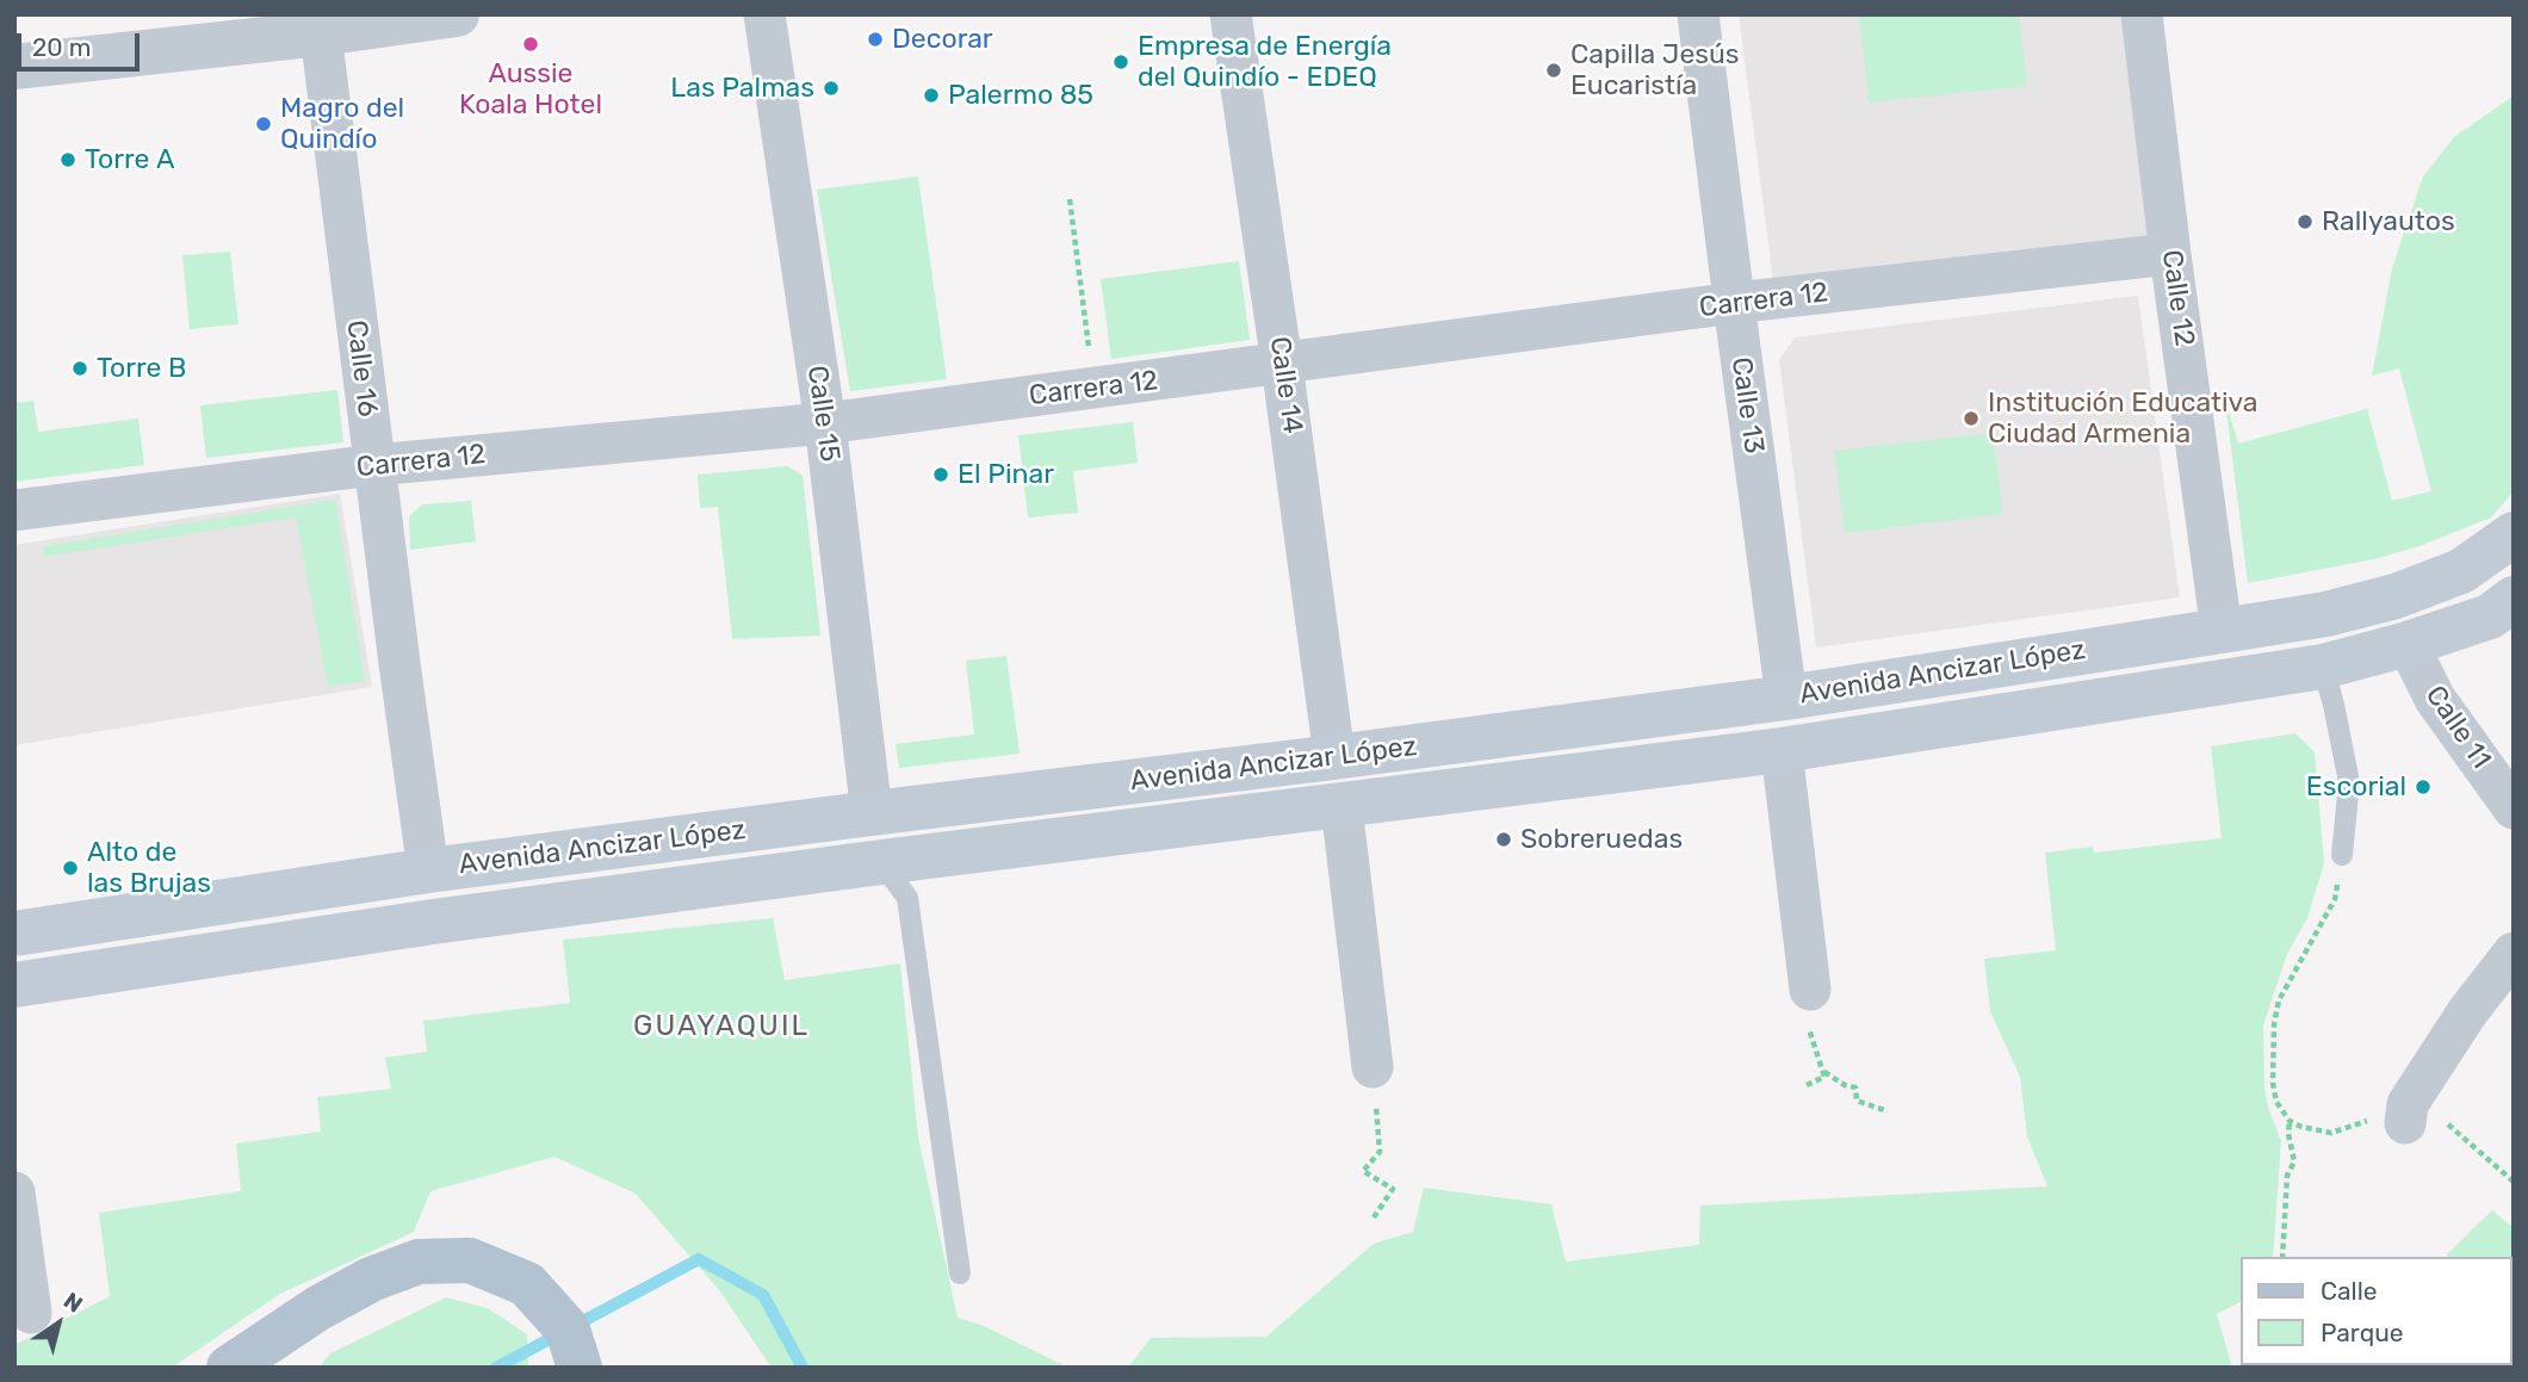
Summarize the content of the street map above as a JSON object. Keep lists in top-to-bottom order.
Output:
{
  "streets": {
    "main road": ["Avenida Ancizar López"],
    "street": [
      "Calle 12",
      "Carrera 12",
      "Calle 16",
      "Calle 14",
      "Calle 13",
      "Calle 15",
      "Calle 11"
    ]
  },
  "crossings": [
    ["Calle 12", "Carrera 12"],
    ["Calle 12", "Avenida Ancizar López"],
    ["Carrera 12", "Calle 16"],
    ["Carrera 12", "Calle 14"],
    ["Carrera 12", "Calle 13"],
    ["Carrera 12", "Calle 15"],
    ["Calle 16", "Avenida Ancizar López"],
    ["Calle 14", "Avenida Ancizar López"],
    ["Calle 13", "Avenida Ancizar López"],
    ["Calle 15", "Avenida Ancizar López"],
    ["Avenida Ancizar López", "Calle 11"]
  ],
  "districts": ["GUAYAQUIL"],
  "places": [
    "Decorar",
    "Aussie Koala Hotel",
    "Empresa de Energía del Quindío - EDEQ",
    "Capilla Jesús Eucaristía",
    "Las Palmas",
    "Palermo 85",
    "Magro del Quindío",
    "Torre A",
    "Rallyautos",
    "Torre B",
    "Institución Educativa Ciudad Armenia",
    "El Pinar",
    "Escorial",
    "Sobreruedas",
    "Alto de las Brujas"
  ],
  "legend": ["Calle", "Parque"],
  "scale_bar": "20 m",
  "north": "top right"
}
